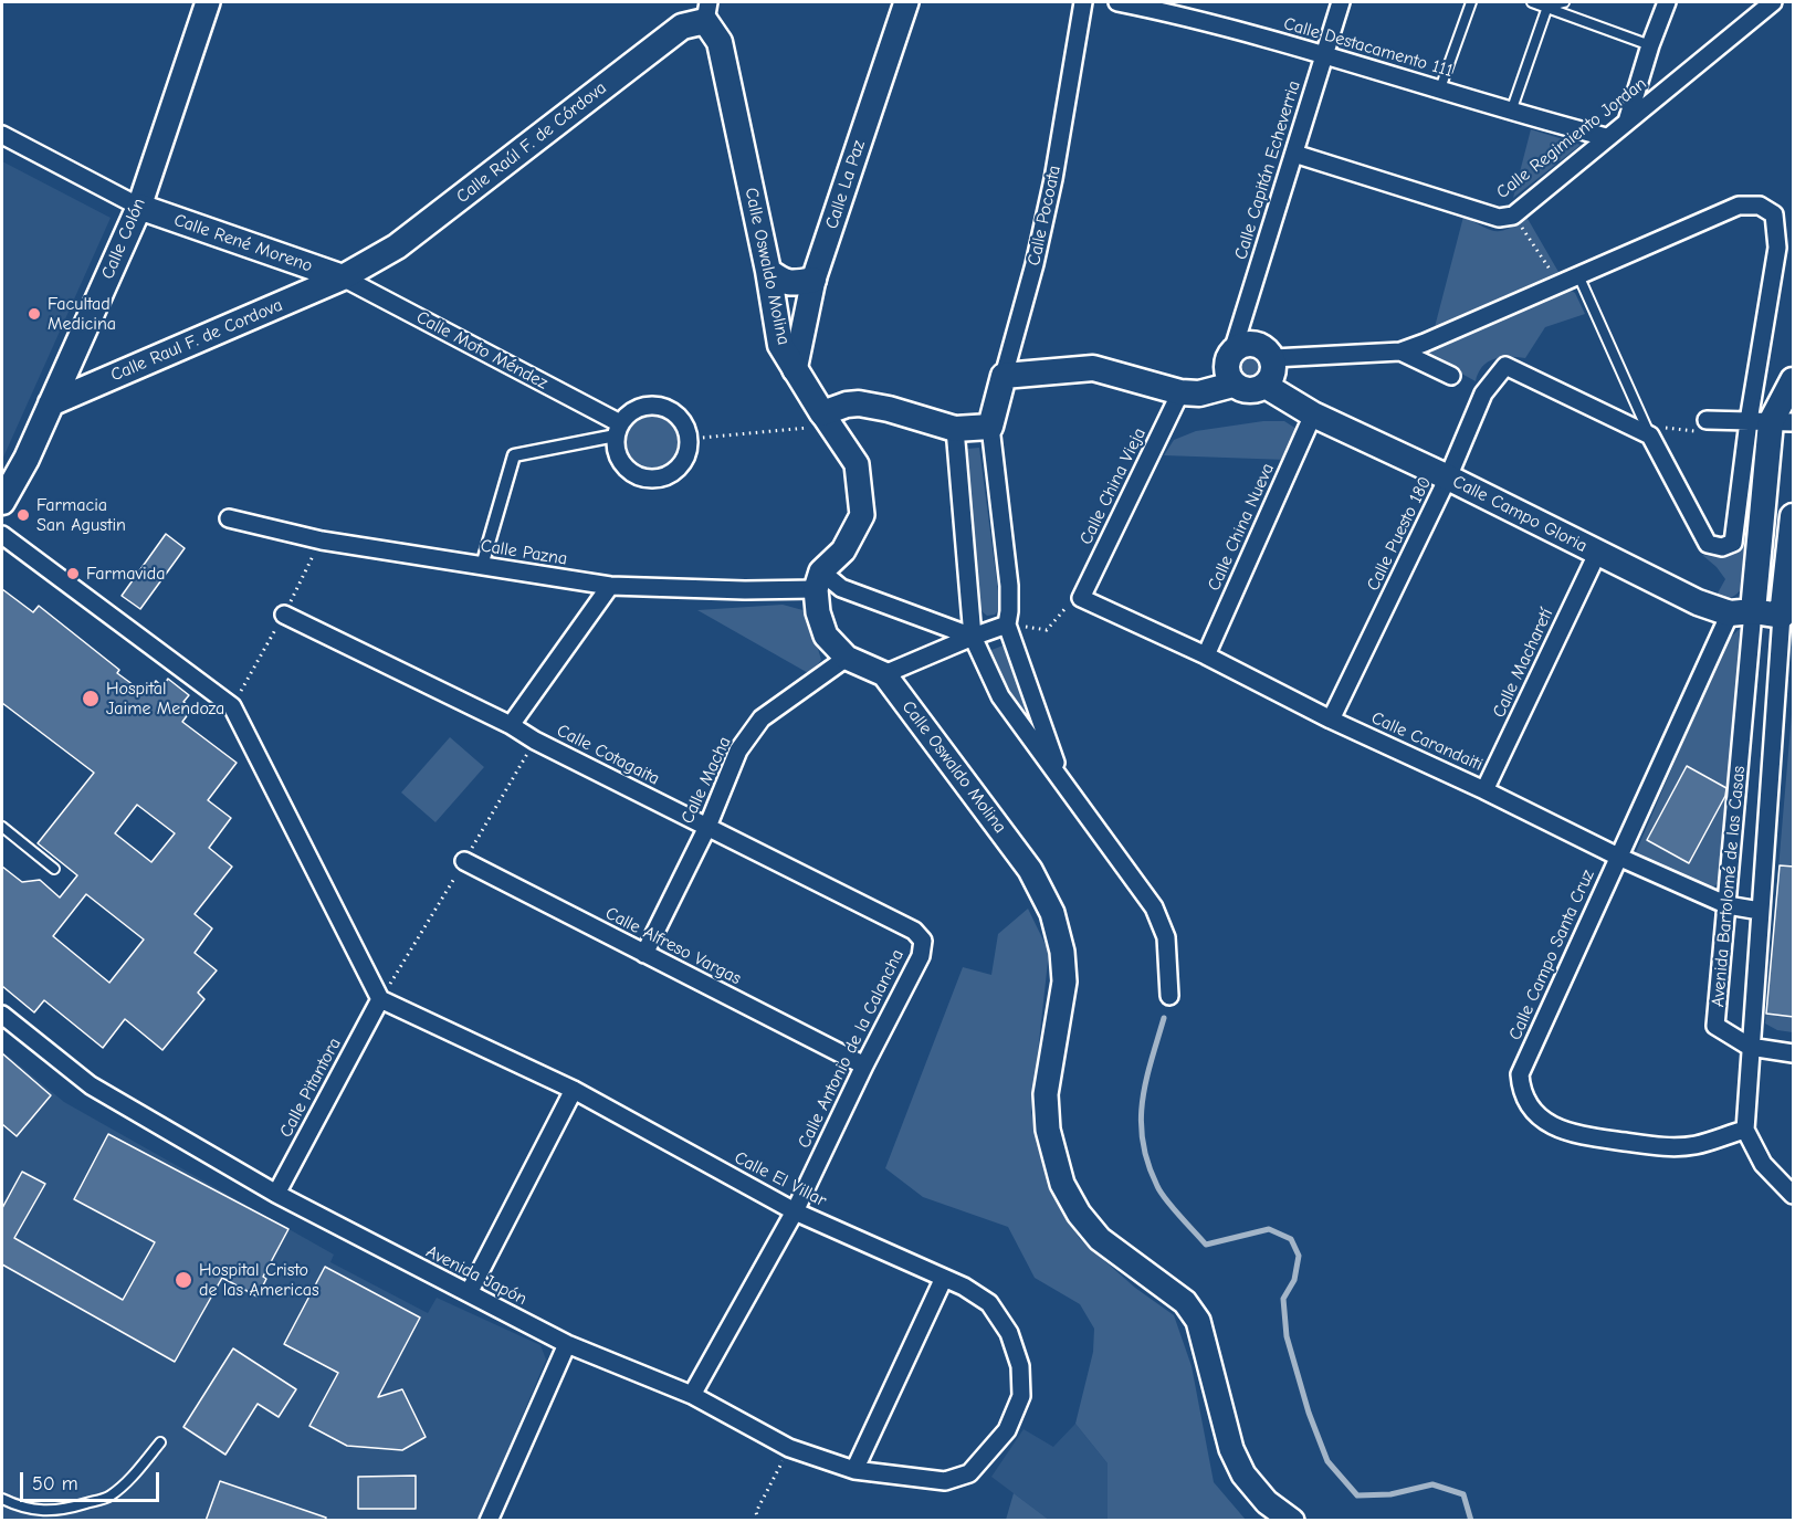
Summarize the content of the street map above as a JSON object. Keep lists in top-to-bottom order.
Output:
{
  "streets": {
    "main road": [
      "Calle Raúl F. de Córdova",
      "Calle La Paz",
      "Calle Pocoata",
      "Calle Colón",
      "Calle René Moreno",
      "Calle Oswaldo Molina",
      "Calle Raul F. de Cordova",
      "Calle Campo Gloria",
      "Avenida Bartolomé de las Casas"
    ],
    "street": [
      "Calle Destacamento 111",
      "Calle Regimiento Jordan",
      "Calle Capitán Echeverria",
      "Calle Moto Méndez",
      "Calle China Vieja",
      "Calle China Nueva",
      "Calle Puesto 180",
      "Calle Pazna",
      "Calle Macharetí",
      "Calle Carandaiti",
      "Calle Cotagaita",
      "Calle Macha",
      "Calle Alfreso Vargas",
      "Calle Campo Santa Cruz",
      "Calle Antonio de la Calancha",
      "Calle Pitantora",
      "Calle El Villar",
      "Avenida Japón"
    ]
  },
  "crossings": [
    ["Calle Destacamento 111", "Calle Regimiento Jordan"],
    ["Calle Destacamento 111", "Calle Capitán Echeverria"],
    ["Calle Regimiento Jordan", "Calle Capitán Echeverria"],
    ["Calle Raúl F. de Córdova", "Calle René Moreno"],
    ["Calle Raúl F. de Córdova", "Calle Oswaldo Molina"],
    ["Calle Raúl F. de Córdova", "Calle Raul F. de Cordova"],
    ["Calle Raúl F. de Córdova", "Calle Moto Méndez"],
    ["Calle Capitán Echeverria", "Calle Campo Gloria"],
    ["Calle La Paz", "Calle Oswaldo Molina"],
    ["Calle Colón", "Calle René Moreno"],
    ["Calle Colón", "Calle Raul F. de Cordova"],
    ["Calle René Moreno", "Calle Raul F. de Cordova"],
    ["Calle René Moreno", "Calle Moto Méndez"],
    ["Calle Oswaldo Molina", "Calle Pazna"],
    ["Calle Oswaldo Molina", "Calle Macha"],
    ["Calle Raul F. de Cordova", "Calle Moto Méndez"],
    ["Calle China Vieja", "Calle Carandaiti"],
    ["Calle Campo Gloria", "Calle China Nueva"],
    ["Calle Campo Gloria", "Calle Puesto 180"],
    ["Calle Campo Gloria", "Calle Macharetí"],
    ["Calle Campo Gloria", "Avenida Bartolomé de las Casas"],
    ["Calle Campo Gloria", "Calle Campo Santa Cruz"],
    ["Calle China Nueva", "Calle Carandaiti"],
    ["Calle Puesto 180", "Calle Carandaiti"],
    ["Calle Macharetí", "Calle Carandaiti"],
    ["Calle Carandaiti", "Avenida Bartolomé de las Casas"],
    ["Calle Carandaiti", "Calle Campo Santa Cruz"],
    ["Calle Cotagaita", "Calle Macha"],
    ["Calle Cotagaita", "Calle Antonio de la Calancha"],
    ["Calle Macha", "Calle Alfreso Vargas"],
    ["Avenida Bartolomé de las Casas", "Calle Campo Santa Cruz"],
    ["Calle Alfreso Vargas", "Calle Antonio de la Calancha"],
    ["Calle Antonio de la Calancha", "Calle El Villar"],
    ["Calle Antonio de la Calancha", "Avenida Japón"],
    ["Calle Pitantora", "Calle El Villar"],
    ["Calle Pitantora", "Avenida Japón"],
    ["Calle El Villar", "Avenida Japón"]
  ],
  "places": [
    "Facultad Medicina",
    "Farmacia San Agustin",
    "Farmavida",
    "Hospital Jaime Mendoza",
    "Hospital Cristo de las Americas"
  ],
  "scale_bar": "50 m"
}
